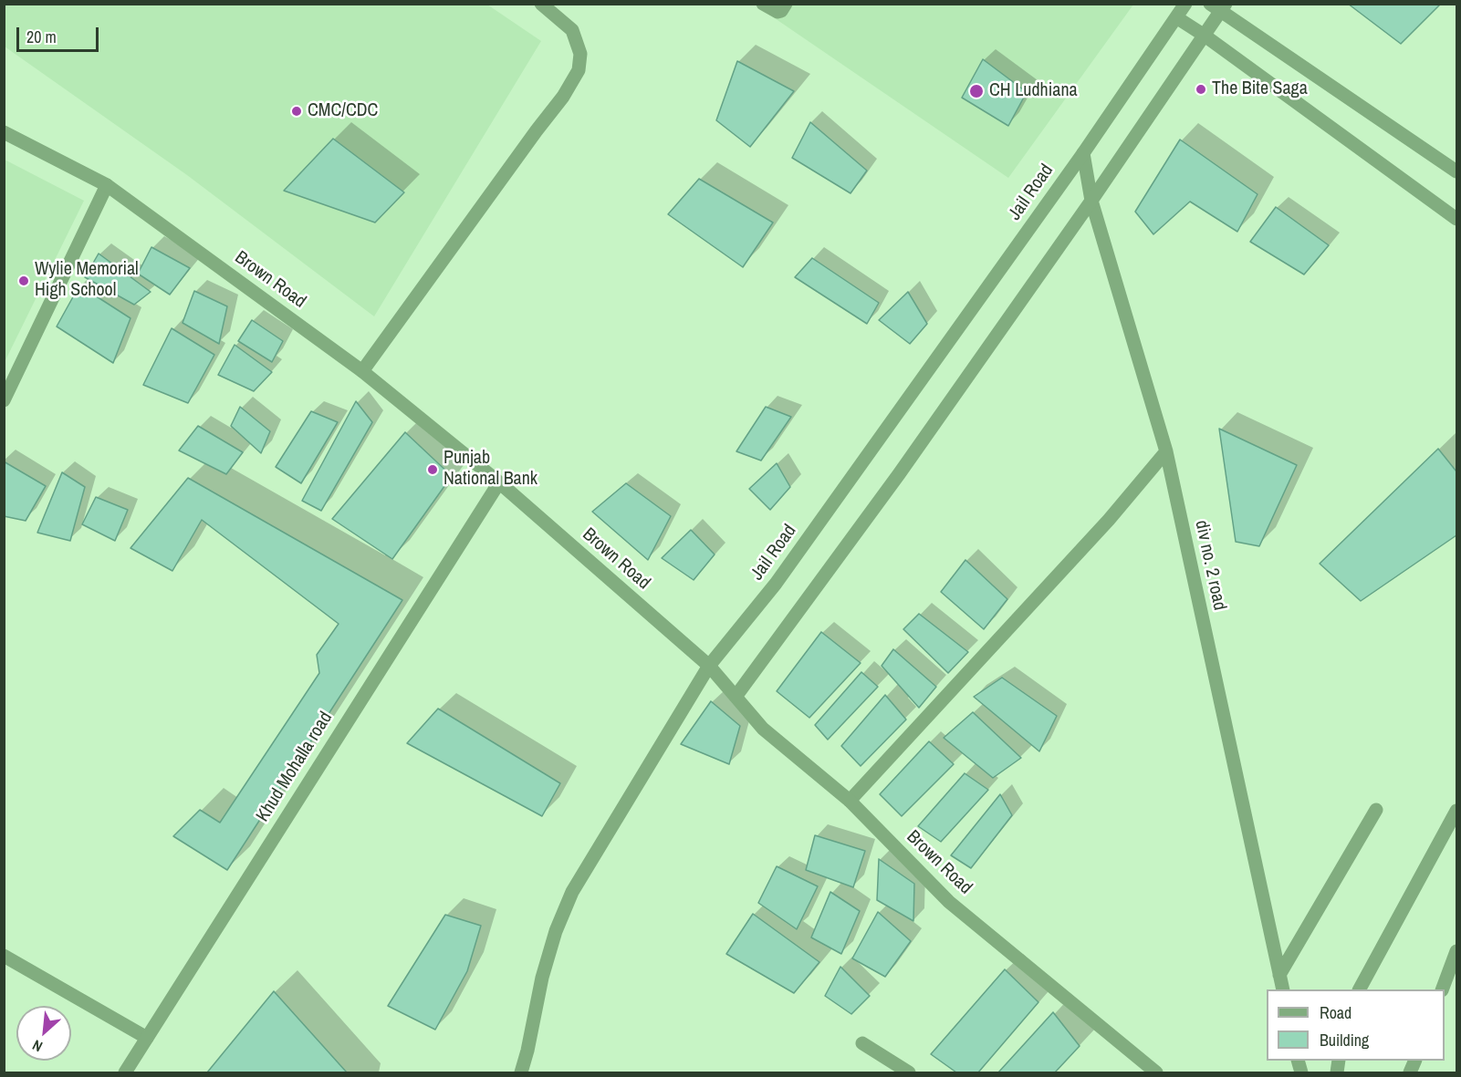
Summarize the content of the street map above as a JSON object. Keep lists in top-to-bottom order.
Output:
{
  "streets": {
    "street": [
      "Jail Road",
      "Brown Road",
      "div no. 2 road",
      "Khud Mohalla road"
    ]
  },
  "crossings": [
    ["Jail Road", "Brown Road"],
    ["Jail Road", "div no. 2 road"],
    ["Brown Road", "Khud Mohalla road"]
  ],
  "places": [
    "The Bite Saga",
    "CH Ludhiana",
    "CMC/CDC",
    "Wylie Memorial High School",
    "Punjab National Bank"
  ],
  "legend": ["Road", "Building"],
  "scale_bar": "20 m",
  "north": "bottom left"
}
